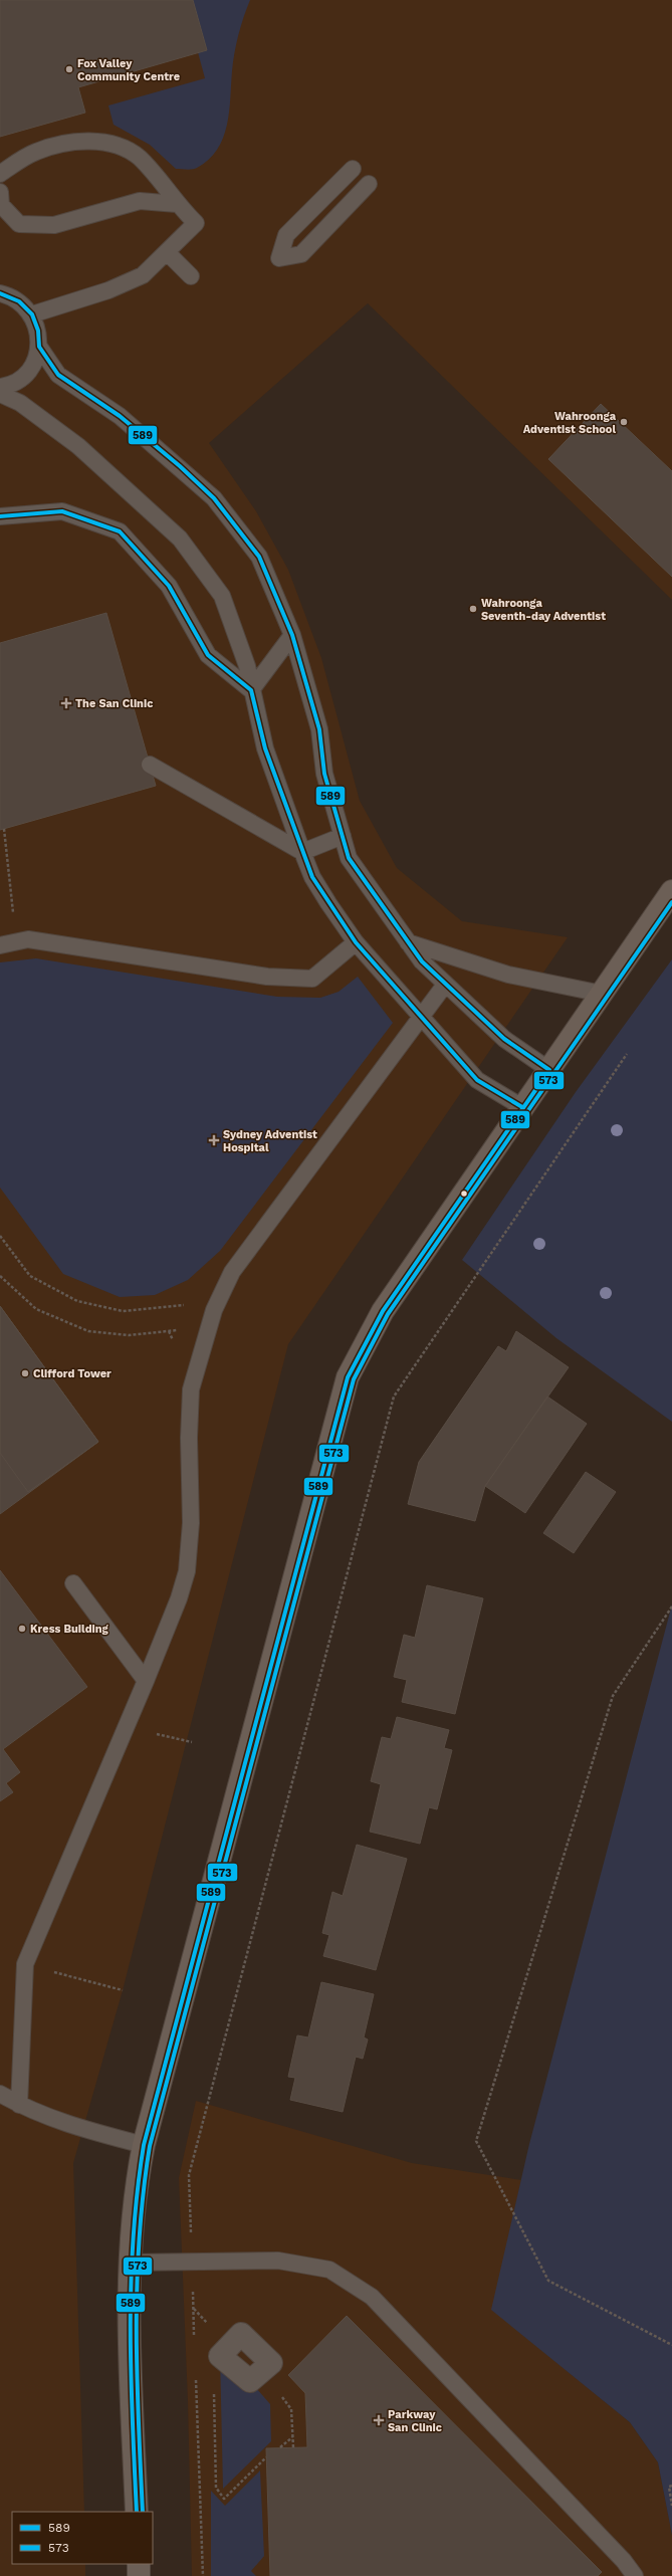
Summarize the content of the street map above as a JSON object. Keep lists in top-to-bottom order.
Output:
{
  "places": {
    "other": [
      "Fox Valley Community Centre",
      "Wahroonga Adventist School",
      "Wahroonga Seventh-day Adventist",
      "Clifford Tower",
      "Kress Building"
    ],
    "health": ["The San Clinic", "Sydney Adventist Hospital", "Parkway San Clinic"]
  },
  "lines": ["transit line 589", "transit line 573"],
  "legend": ["589", "573"]
}
